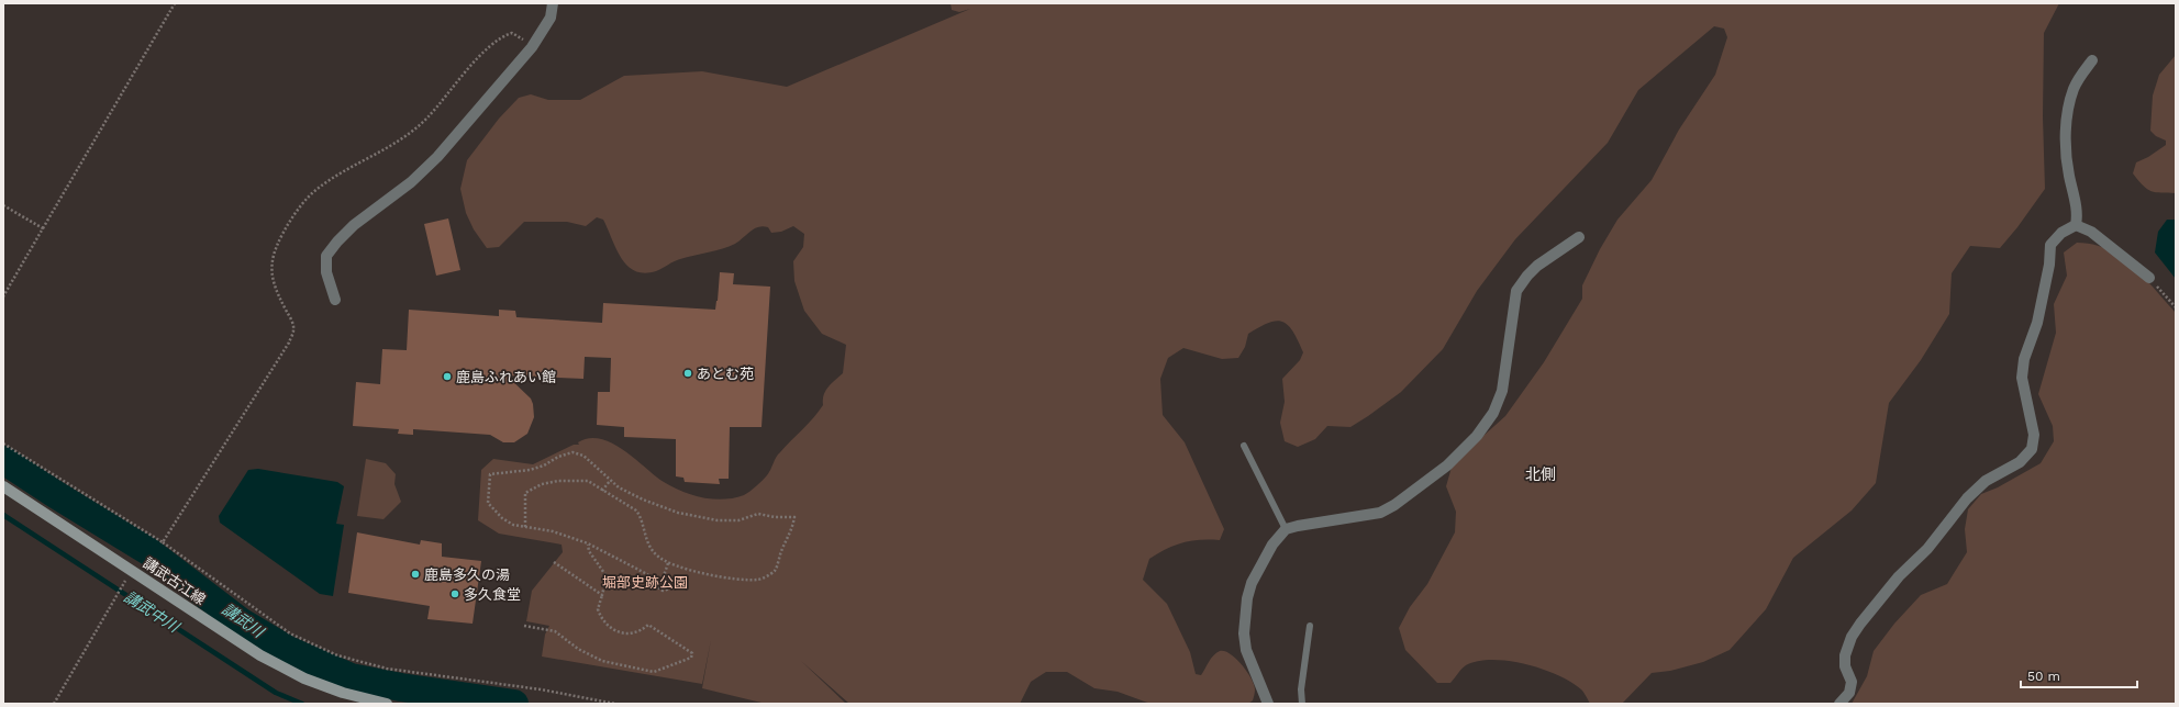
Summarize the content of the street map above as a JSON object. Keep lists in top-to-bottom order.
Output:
{
  "streets": {
    "main road": ["講武古江線"]
  },
  "districts": ["北側"],
  "water": ["講武中川", "講武川"],
  "parks": ["堀部史跡公園"],
  "places": [
    "あとむ苑",
    "鹿島ふれあい館",
    "鹿島多久の湯",
    "多久食堂"
  ],
  "scale_bar": "50 m"
}
